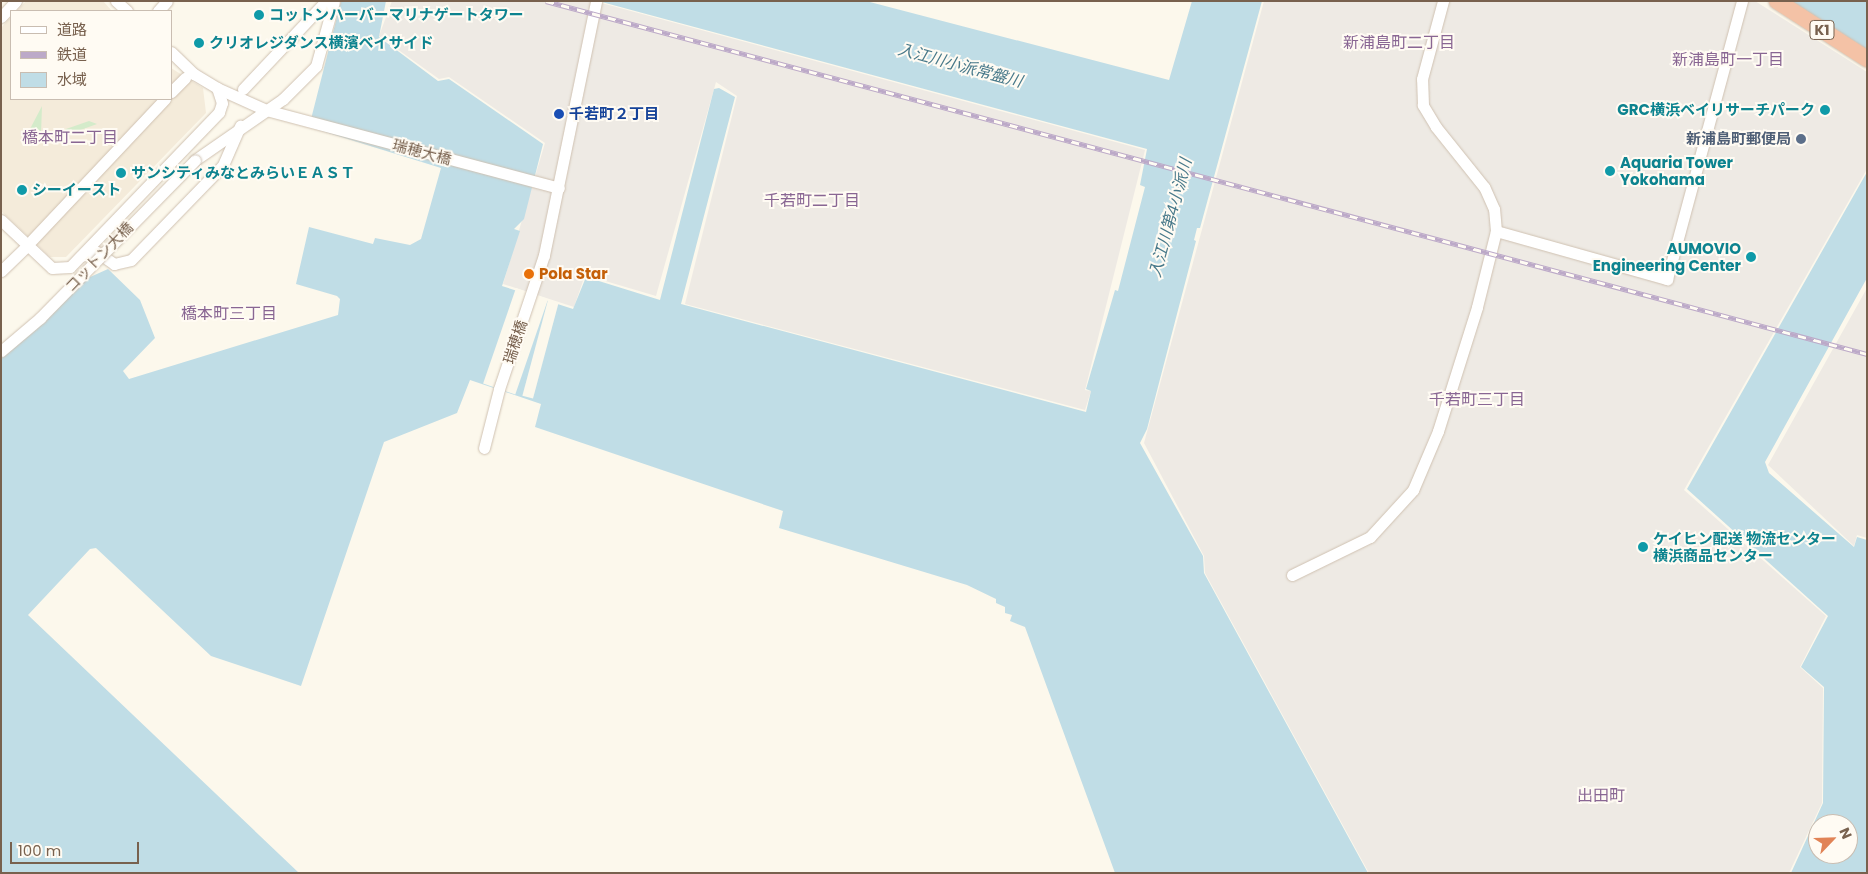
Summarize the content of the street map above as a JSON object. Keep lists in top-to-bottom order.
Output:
{
  "streets": {
    "highway": ["K1"],
    "street": ["瑞穂大橋", "コットン大橋", "瑞穂橋"]
  },
  "crossings": [
    ["瑞穂大橋", "コットン大橋"],
    ["瑞穂大橋", "瑞穂橋"]
  ],
  "districts": [
    "新浦島町二丁目",
    "新浦島町一丁目",
    "橋本町二丁目",
    "千若町二丁目",
    "橋本町三丁目",
    "千若町三丁目",
    "出田町"
  ],
  "water": ["入江川小派常盤川", "入江川第4小派川"],
  "places": [
    "コットンハーバーマリナゲートタワー",
    "クリオレジダンス横濱ベイサイド",
    "GRC横浜ベイリサーチパーク",
    "千若町２丁目",
    "新浦島町郵便局",
    "Aquaria Tower Yokohama",
    "サンシティみなとみらいＥＡＳＴ",
    "シーイースト",
    "AUMOVIO Engineering Center",
    "Pola Star",
    "ケイヒン配送 物流センター 横浜商品センター"
  ],
  "legend": ["道路", "鉄道", "水域"],
  "scale_bar": "100 m",
  "north": "top right"
}
